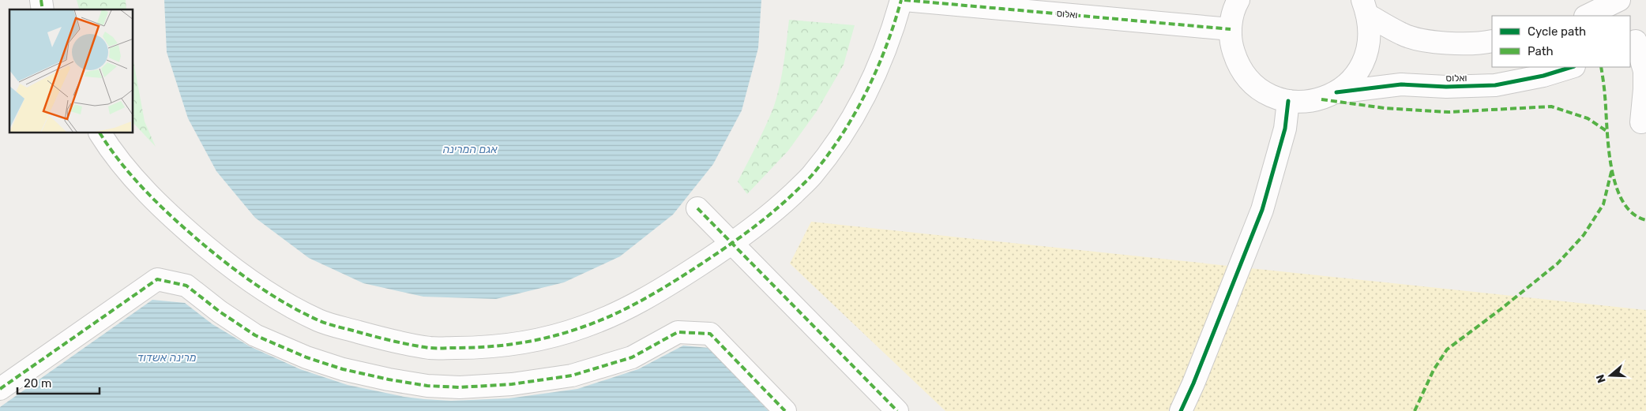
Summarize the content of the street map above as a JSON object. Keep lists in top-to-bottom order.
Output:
{
  "streets": {
    "street": ["ואלוס"]
  },
  "water": ["אגם המרינה", "מרינה אשדוד"],
  "legend": ["Cycle path", "Path"],
  "scale_bar": "20 m",
  "north": "left"
}
